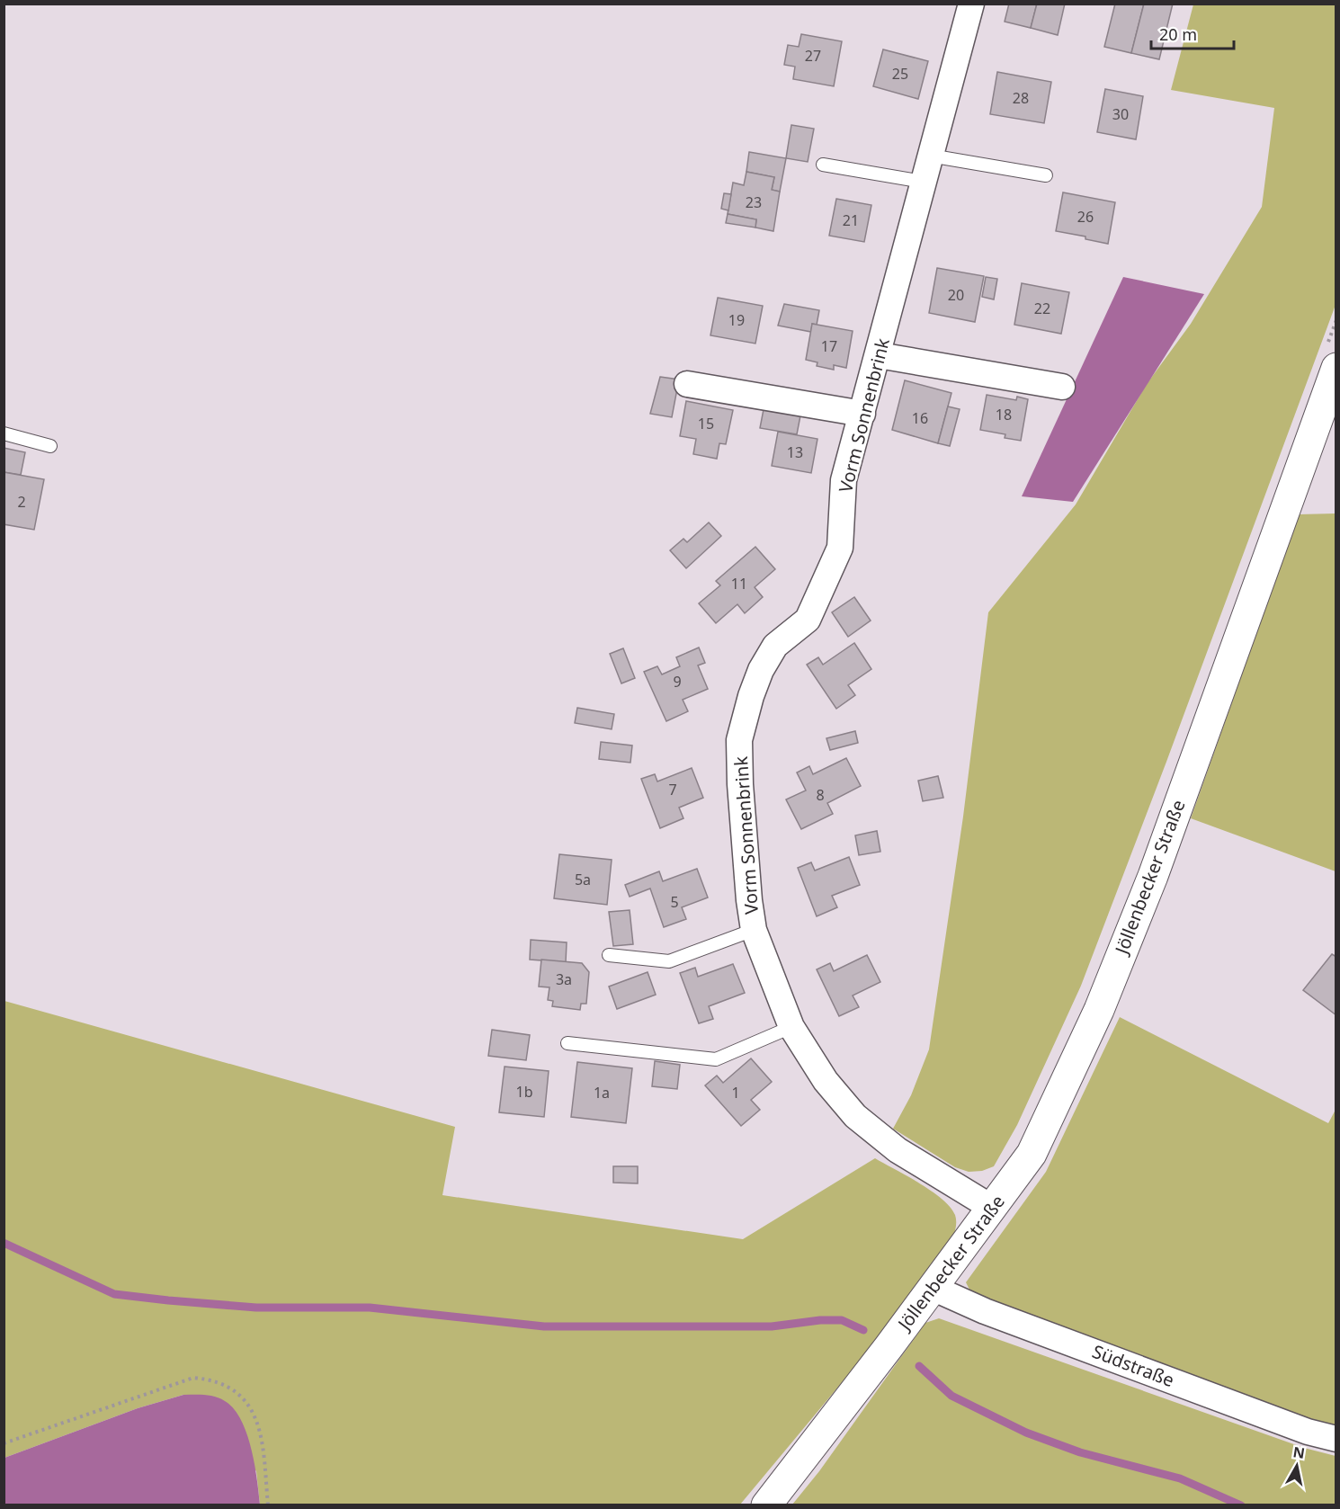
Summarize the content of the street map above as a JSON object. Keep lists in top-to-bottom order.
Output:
{
  "streets": {
    "main road": ["Jöllenbecker Straße"],
    "street": ["Vorm Sonnenbrink", "Südstraße"]
  },
  "crossings": [
    ["Vorm Sonnenbrink", "Jöllenbecker Straße"],
    ["Jöllenbecker Straße", "Südstraße"]
  ],
  "house_numbers": [
    "27",
    "25",
    "28",
    "30",
    "23",
    "26",
    "21",
    "20",
    "22",
    "19",
    "17",
    "18",
    "16",
    "15",
    "13",
    "2",
    "11",
    "9",
    "7",
    "8",
    "5a",
    "5",
    "3a",
    "1b",
    "1a",
    "1"
  ],
  "scale_bar": "20 m",
  "north": "top"
}
